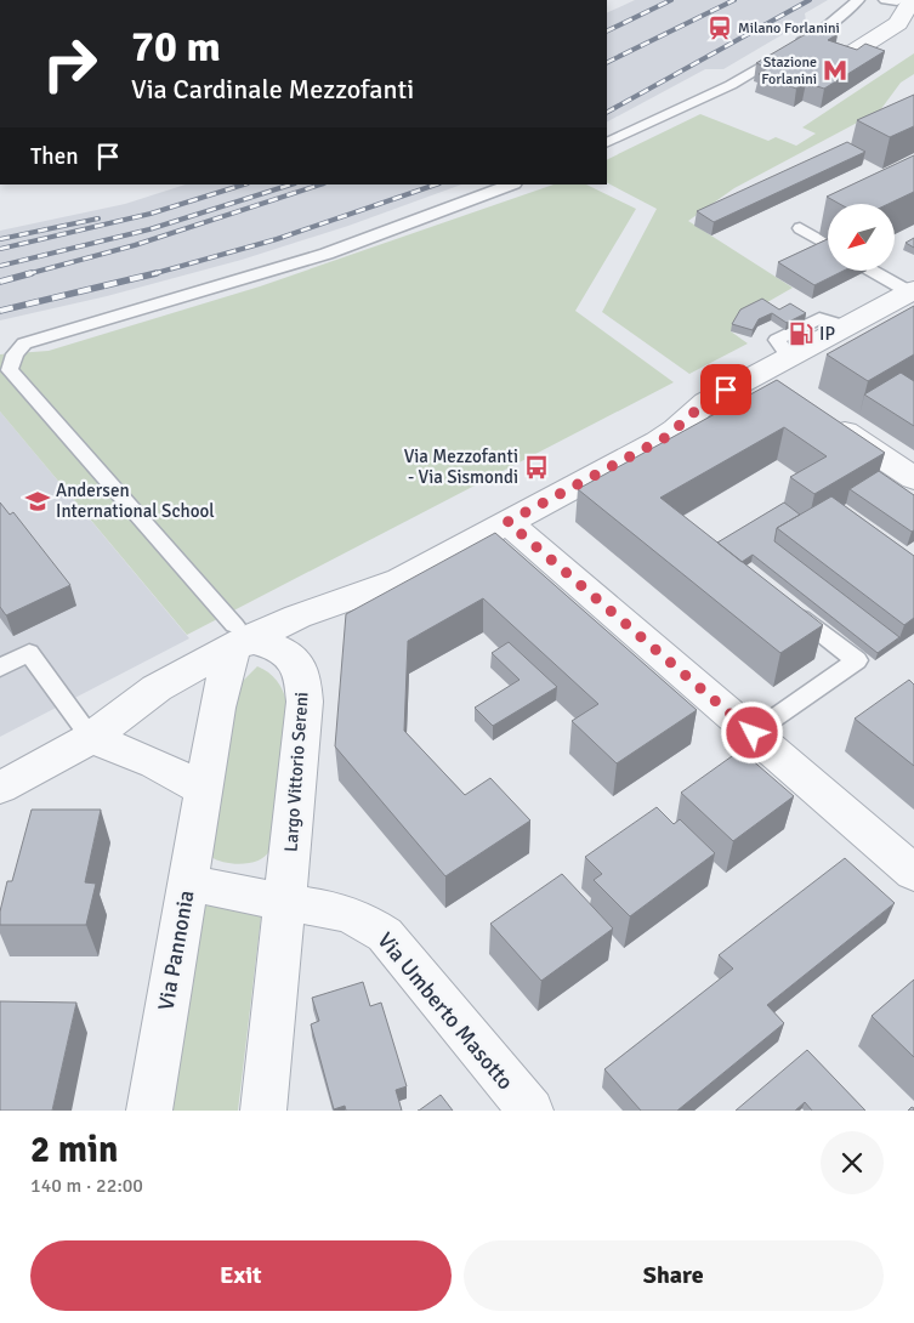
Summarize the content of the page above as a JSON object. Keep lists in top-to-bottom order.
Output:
{
  "streets": {
    "street": ["Largo Vittorio Sereni", "Via Pannonia", "Via Umberto Masotto"]
  },
  "crossings": [
    ["Largo Vittorio Sereni", "Via Pannonia"],
    ["Largo Vittorio Sereni", "Via Umberto Masotto"],
    ["Via Pannonia", "Via Umberto Masotto"]
  ],
  "places": {
    "station": ["Milano Forlanini"],
    "metro station": ["Stazione Forlanini"],
    "fuel station": ["IP"],
    "bus stop": ["Via Mezzofanti - Via Sismondi"],
    "school or university": ["Andersen International School"]
  },
  "north": "bottom left",
  "page": {
    "turn": ["70 m", "Via Cardinale Mezzofanti"],
    "then": "Then",
    "heading": ["2 min", "140 m · 22:00"],
    "buttons": ["Exit", "Share"]
  }
}
